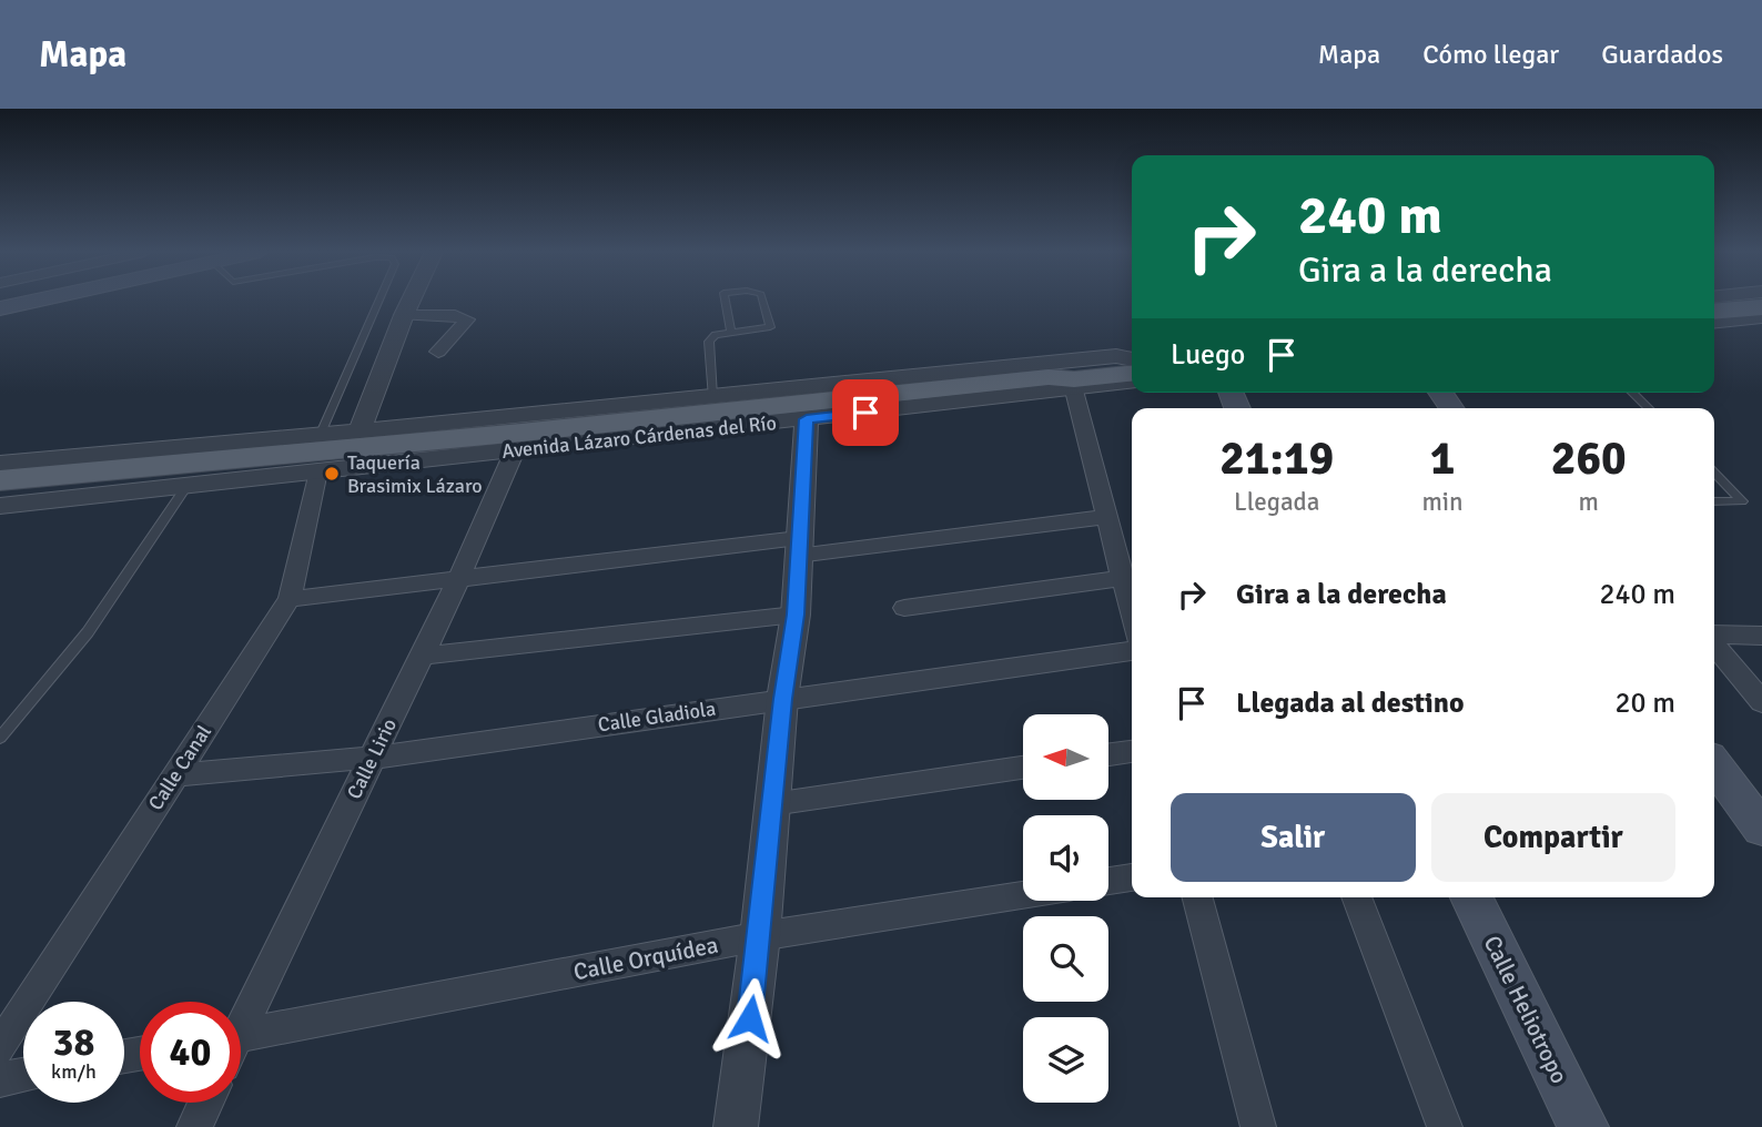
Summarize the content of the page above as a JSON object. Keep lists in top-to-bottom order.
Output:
{
  "streets": {
    "main road": ["Avenida Lázaro Cárdenas del Río", "Calle Heliotropo"],
    "street": [
      "Calle Gladiola",
      "Calle Lirio",
      "Calle Canal",
      "Calle Orquídea"
    ]
  },
  "crossings": [
    ["Avenida Lázaro Cárdenas del Río", "Calle Lirio"],
    ["Avenida Lázaro Cárdenas del Río", "Calle Canal"],
    ["Calle Gladiola", "Calle Lirio"],
    ["Calle Gladiola", "Calle Canal"]
  ],
  "places": ["Taquería Brasimix Lázaro"],
  "north": "left",
  "page": {
    "header": "Mapa",
    "nav": ["Mapa", "Cómo llegar", "Guardados"],
    "turn": ["240 m", "Gira a la derecha"],
    "then": "Luego",
    "eta": [
      "21:19",
      "Llegada",
      "1",
      "min",
      "260",
      "m"
    ],
    "list": [
      {
        "name": "Gira a la derecha",
        "value": "240 m"
      },
      {
        "name": "Llegada al destino",
        "value": "20 m"
      }
    ],
    "buttons": ["Salir", "Compartir"],
    "speed": "38 km/h",
    "limit": "40"
  }
}
